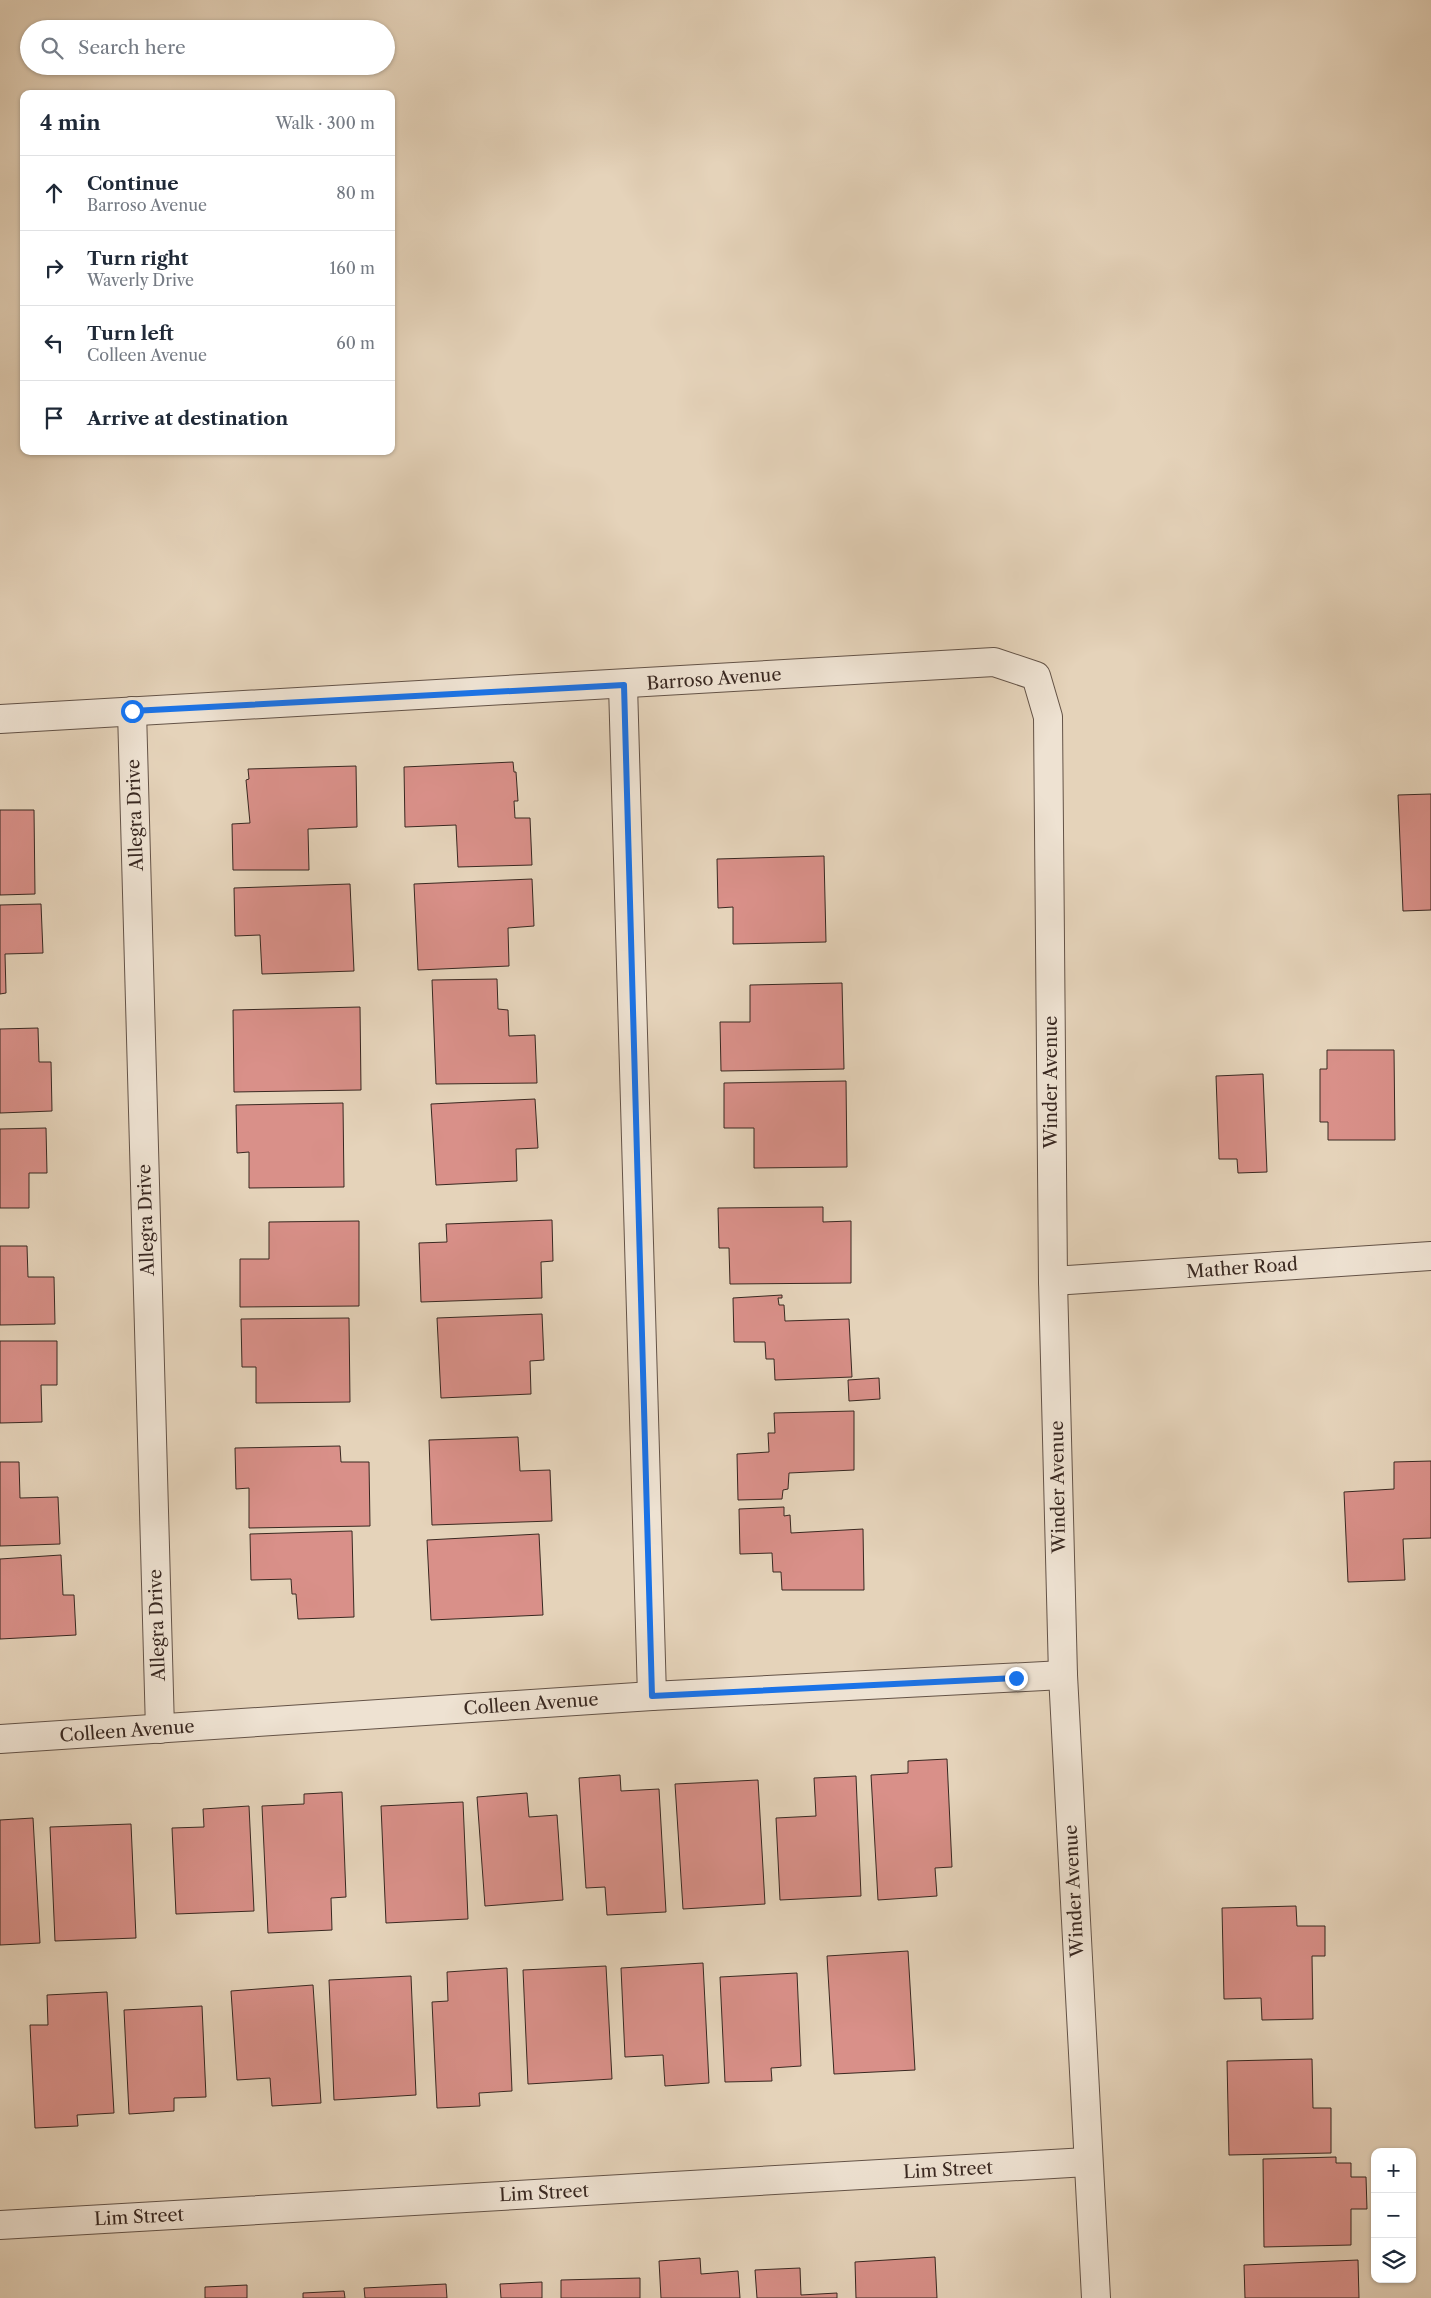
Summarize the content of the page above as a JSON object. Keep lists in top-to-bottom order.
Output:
{
  "streets": {
    "street": [
      "Barroso Avenue",
      "Allegra Drive",
      "Winder Avenue",
      "Mather Road",
      "Colleen Avenue",
      "Lim Street"
    ]
  },
  "crossings": [
    ["Barroso Avenue", "Allegra Drive"],
    ["Barroso Avenue", "Winder Avenue"],
    ["Allegra Drive", "Colleen Avenue"],
    ["Winder Avenue", "Mather Road"],
    ["Winder Avenue", "Colleen Avenue"],
    ["Winder Avenue", "Lim Street"]
  ],
  "page": {
    "search": "Search here",
    "heading": ["4 min", "Walk · 300 m"],
    "list": [
      ["Continue", "Barroso Avenue", "80 m"],
      ["Turn right", "Waverly Drive", "160 m"],
      ["Turn left", "Colleen Avenue", "60 m"],
      "Arrive at destination"
    ],
    "map_buttons": ["+", "−"]
  }
}
